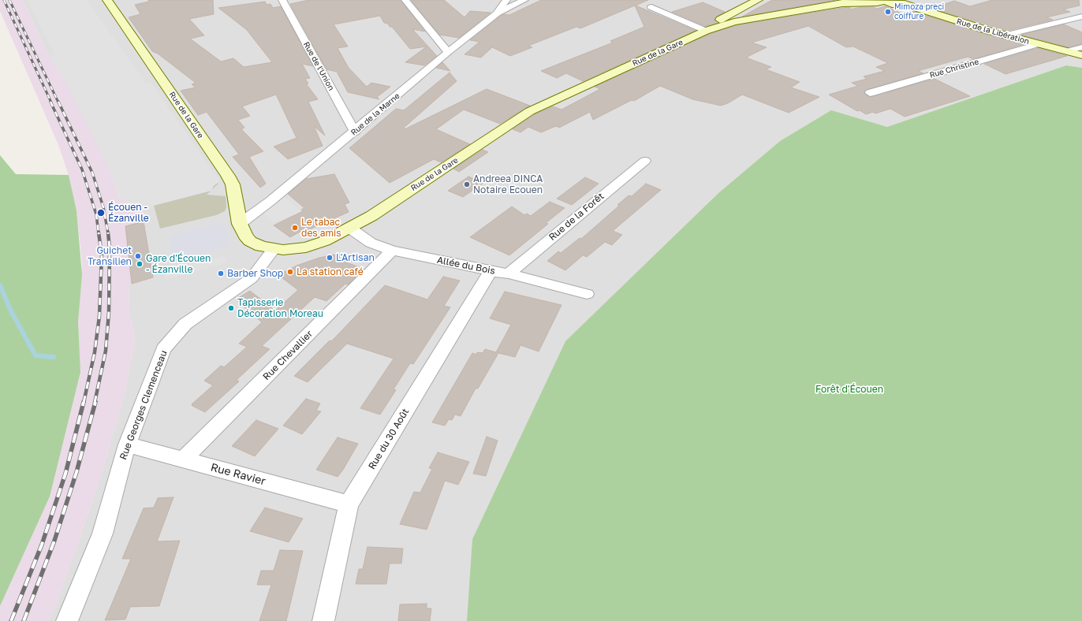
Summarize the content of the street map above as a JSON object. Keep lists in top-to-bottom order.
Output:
{
  "streets": {
    "street": [
      "Rue de la Libération",
      "Rue de la Gare",
      "Rue de l'Union",
      "Rue Christine",
      "Rue de la Marne",
      "Rue de la Forêt",
      "Allée du Bois",
      "Rue Chevallier",
      "Rue Georges Clemenceau",
      "Rue du 30 Août",
      "Rue Ravier"
    ]
  },
  "crossings": [
    ["Rue de la Libération", "Rue de la Gare"],
    ["Rue de la Libération", "Rue Christine"],
    ["Rue de la Gare", "Rue de la Marne"],
    ["Rue de la Gare", "Allée du Bois"],
    ["Rue de la Gare", "Rue Georges Clemenceau"],
    ["Rue de l'Union", "Rue de la Marne"],
    ["Rue de la Forêt", "Allée du Bois"],
    ["Allée du Bois", "Rue Chevallier"],
    ["Allée du Bois", "Rue du 30 Août"],
    ["Rue Chevallier", "Rue Ravier"],
    ["Rue Georges Clemenceau", "Rue Ravier"],
    ["Rue du 30 Août", "Rue Ravier"]
  ],
  "parks": ["Forêt d'Écouen"],
  "places": [
    "Mimoza preci coiffure",
    "Andreea DINCA Notaire Ecouen",
    "Écouen - Ézanville",
    "Le tabac des amis",
    "Guichet Transilien",
    "L'Artisan",
    "Gare d'Écouen - Ézanville",
    "La station café",
    "Barber Shop",
    "Tapisserie Décoration Moreau"
  ]
}
